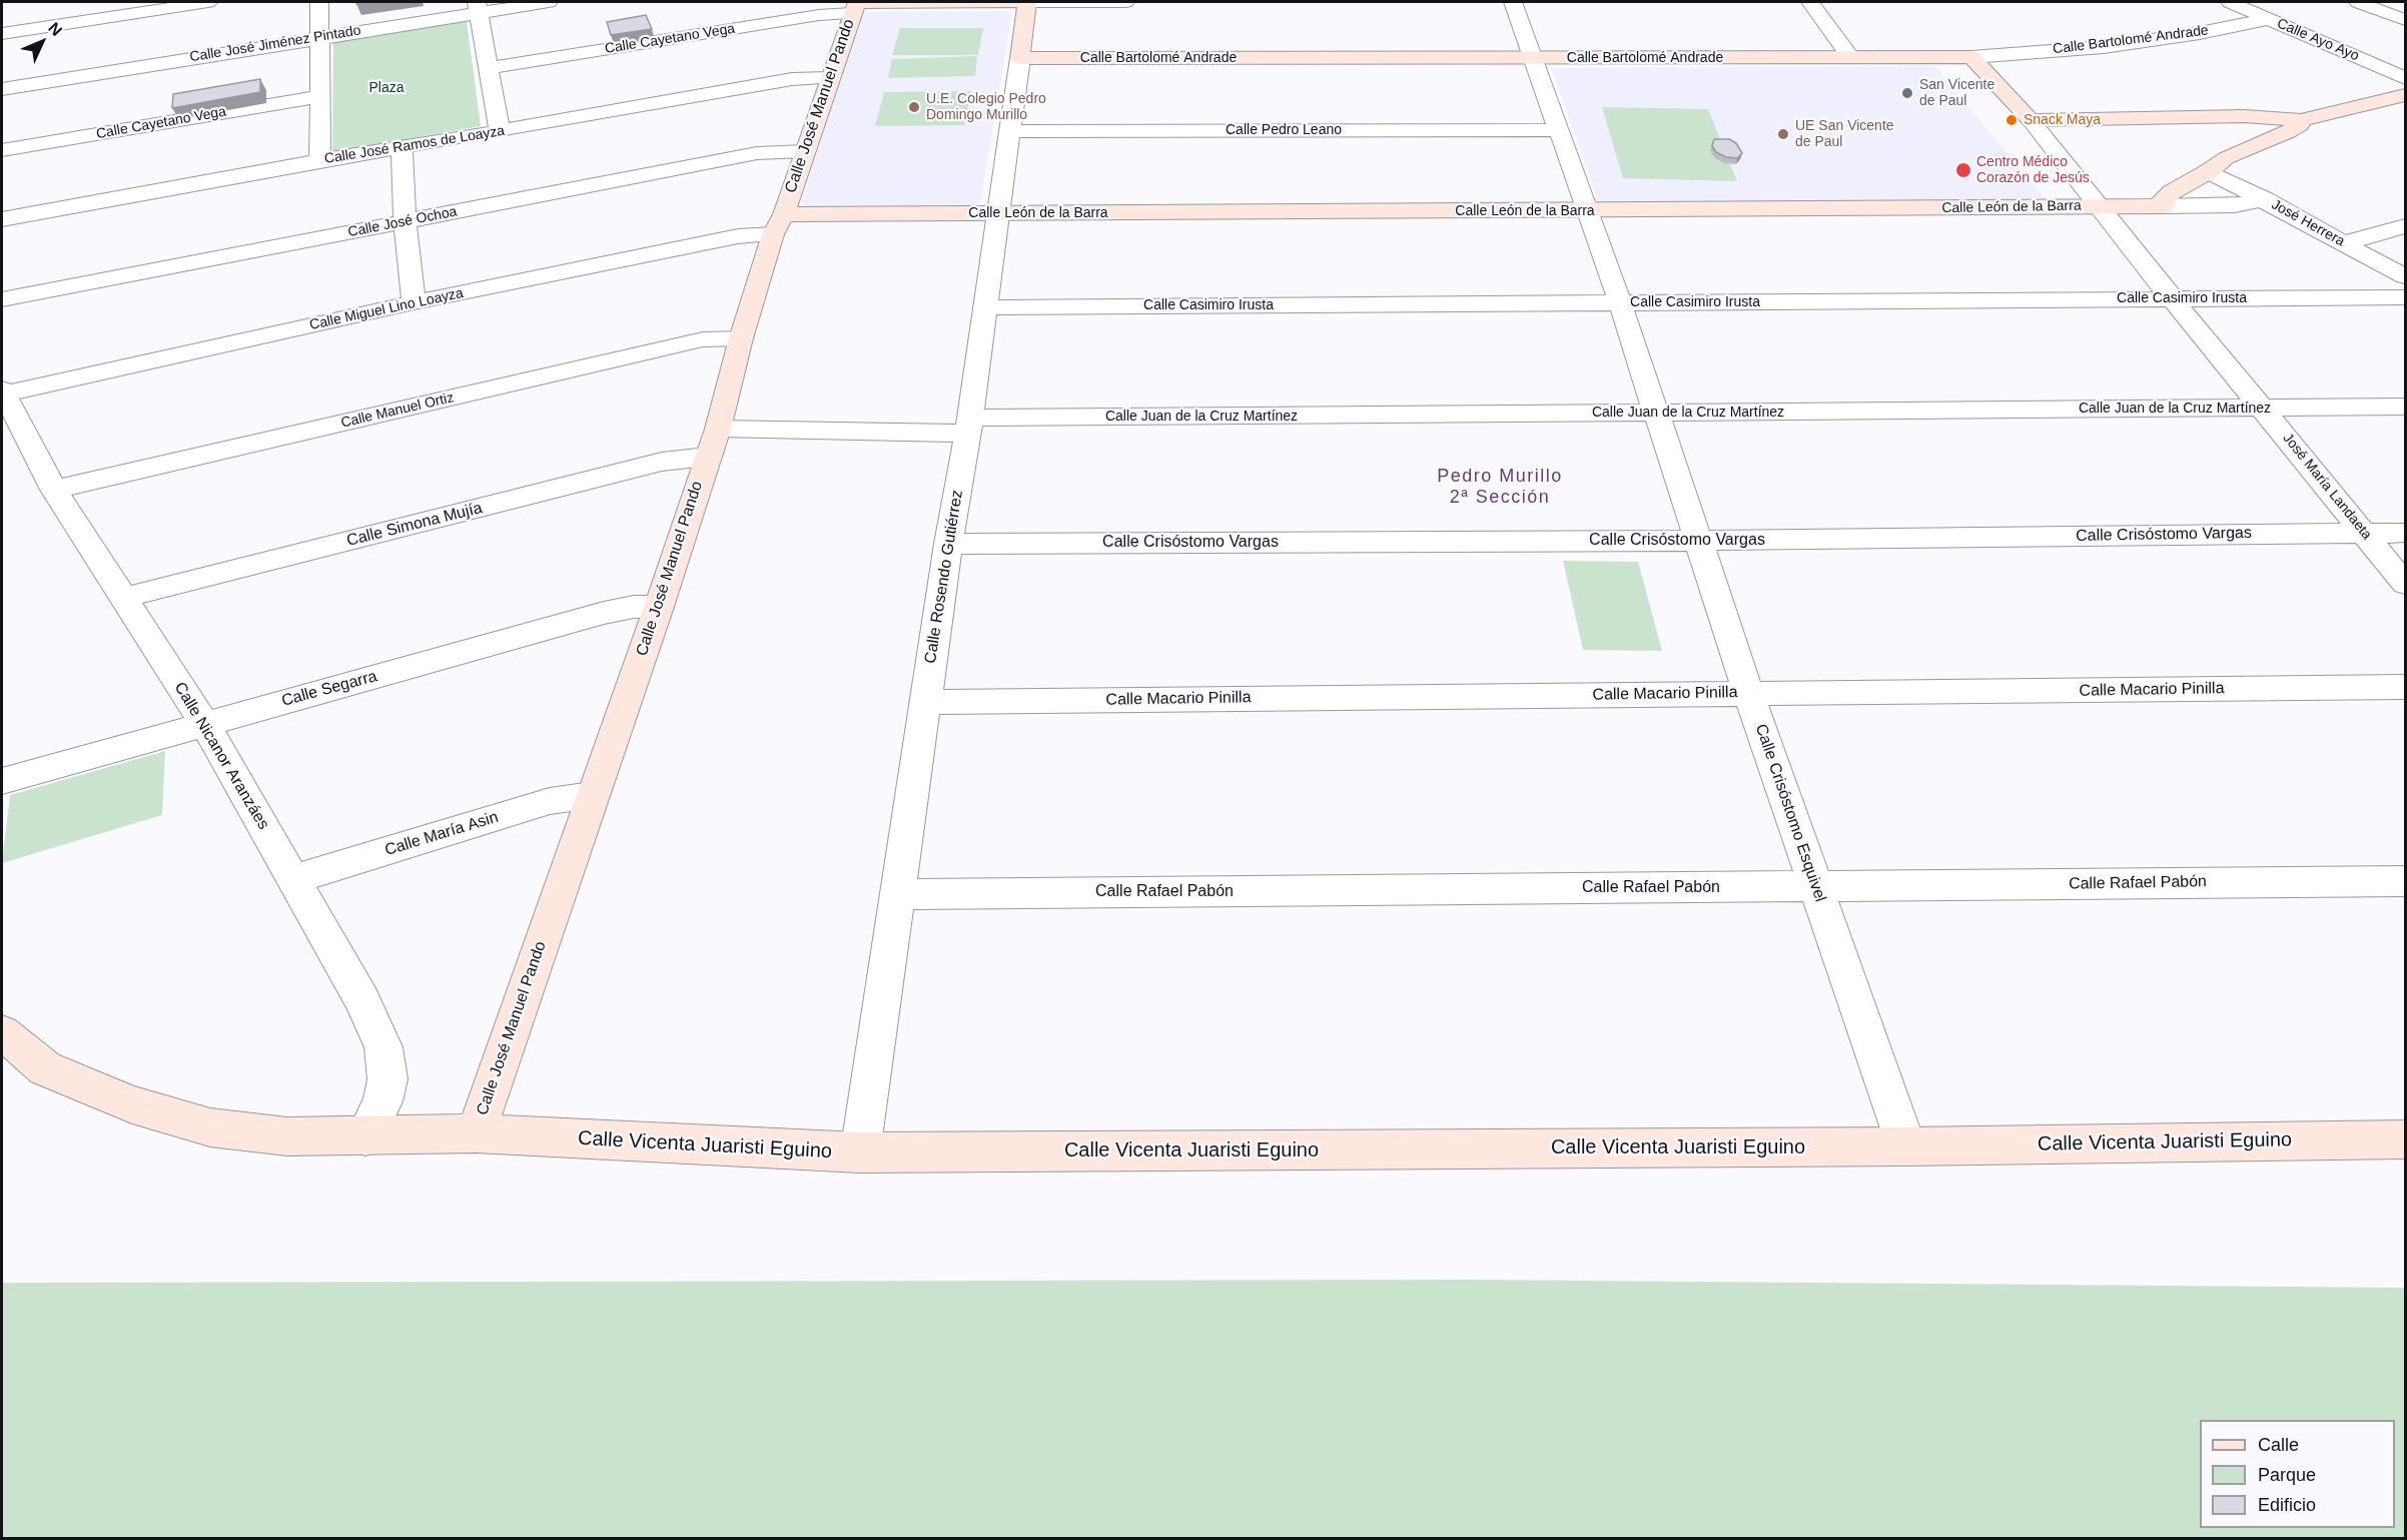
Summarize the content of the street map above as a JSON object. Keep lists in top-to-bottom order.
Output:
{
  "streets": {
    "street": [
      "Calle Cayetano Vega",
      "Calle Bartolomé Andrade",
      "Calle Ayo Ayo",
      "Calle José Jiménez Pintado",
      "Calle José Manuel Pando",
      "Calle Pedro Leano",
      "Calle José Ramos de Loayza",
      "Calle León de la Barra",
      "Calle José Ochoa",
      "José Herrera",
      "Calle Casimiro Irusta",
      "Calle Miguel Lino Loayza",
      "Calle Juan de la Cruz Martínez",
      "Calle Manuel Ortiz",
      "José María Landaeta",
      "Calle Simona Mujía",
      "Calle Crisóstomo Vargas",
      "Calle Rosendo Gutiérrez",
      "Calle Segarra",
      "Calle Macario Pinilla",
      "Calle Nicanor Aranzáes",
      "Calle Crisóstomo Esquivel",
      "Calle María Asin",
      "Calle Rafael Pabón",
      "Calle Vicenta Juaristi Eguino"
    ]
  },
  "crossings": [
    ["Calle Cayetano Vega", "Calle José Manuel Pando"],
    ["Calle Bartolomé Andrade", "Calle Ayo Ayo"],
    ["Calle Bartolomé Andrade", "José María Landaeta"],
    ["Calle Bartolomé Andrade", "Calle Rosendo Gutiérrez"],
    ["Calle Bartolomé Andrade", "Calle Crisóstomo Esquivel"],
    ["Calle José Manuel Pando", "Calle José Ramos de Loayza"],
    ["Calle José Manuel Pando", "Calle León de la Barra"],
    ["Calle José Manuel Pando", "Calle José Ochoa"],
    ["Calle José Manuel Pando", "Calle Miguel Lino Loayza"],
    ["Calle José Manuel Pando", "Calle Juan de la Cruz Martínez"],
    ["Calle José Manuel Pando", "Calle Manuel Ortiz"],
    ["Calle José Manuel Pando", "Calle Simona Mujía"],
    ["Calle José Manuel Pando", "Calle Segarra"],
    ["Calle José Manuel Pando", "Calle María Asin"],
    ["Calle José Manuel Pando", "Calle Vicenta Juaristi Eguino"],
    ["Calle Pedro Leano", "Calle Rosendo Gutiérrez"],
    ["Calle Pedro Leano", "Calle Crisóstomo Esquivel"],
    ["Calle León de la Barra", "José Herrera"],
    ["Calle León de la Barra", "Calle Miguel Lino Loayza"],
    ["Calle León de la Barra", "José María Landaeta"],
    ["Calle León de la Barra", "Calle Rosendo Gutiérrez"],
    ["Calle León de la Barra", "Calle Crisóstomo Esquivel"],
    ["Calle Casimiro Irusta", "José María Landaeta"],
    ["Calle Casimiro Irusta", "Calle Rosendo Gutiérrez"],
    ["Calle Casimiro Irusta", "Calle Crisóstomo Esquivel"],
    ["Calle Miguel Lino Loayza", "Calle Nicanor Aranzáes"],
    ["Calle Juan de la Cruz Martínez", "José María Landaeta"],
    ["Calle Juan de la Cruz Martínez", "Calle Rosendo Gutiérrez"],
    ["Calle Juan de la Cruz Martínez", "Calle Crisóstomo Esquivel"],
    ["Calle Manuel Ortiz", "Calle Nicanor Aranzáes"],
    ["José María Landaeta", "Calle Crisóstomo Vargas"],
    ["Calle Simona Mujía", "Calle Nicanor Aranzáes"],
    ["Calle Crisóstomo Vargas", "Calle Rosendo Gutiérrez"],
    ["Calle Crisóstomo Vargas", "Calle Crisóstomo Esquivel"],
    ["Calle Rosendo Gutiérrez", "Calle Macario Pinilla"],
    ["Calle Rosendo Gutiérrez", "Calle Rafael Pabón"],
    ["Calle Rosendo Gutiérrez", "Calle Vicenta Juaristi Eguino"],
    ["Calle Segarra", "Calle Nicanor Aranzáes"],
    ["Calle Macario Pinilla", "Calle Crisóstomo Esquivel"],
    ["Calle Nicanor Aranzáes", "Calle María Asin"],
    ["Calle Nicanor Aranzáes", "Calle Vicenta Juaristi Eguino"],
    ["Calle Crisóstomo Esquivel", "Calle Rafael Pabón"],
    ["Calle Crisóstomo Esquivel", "Calle Vicenta Juaristi Eguino"]
  ],
  "districts": ["Pedro Murillo 2ª Sección"],
  "parks": ["Plaza"],
  "places": [
    "San Vicente de Paul",
    "U.E. Colegio Pedro Domingo Murillo",
    "Snack Maya",
    "UE San Vicente de Paul",
    "Centro Médico Corazón de Jesús"
  ],
  "legend": ["Calle", "Parque", "Edificio"],
  "north": "top right"
}
